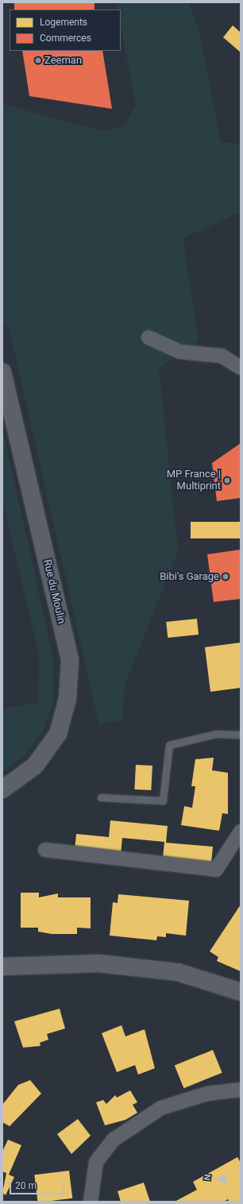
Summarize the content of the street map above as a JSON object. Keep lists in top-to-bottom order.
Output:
{
  "streets": {
    "main road": ["Rue du Moulin"]
  },
  "places": ["Zeeman", "MP France | Multiprint", "Bibi's Garage"],
  "legend": ["Logements", "Commerces"],
  "scale_bar": "20 m",
  "north": "left"
}
